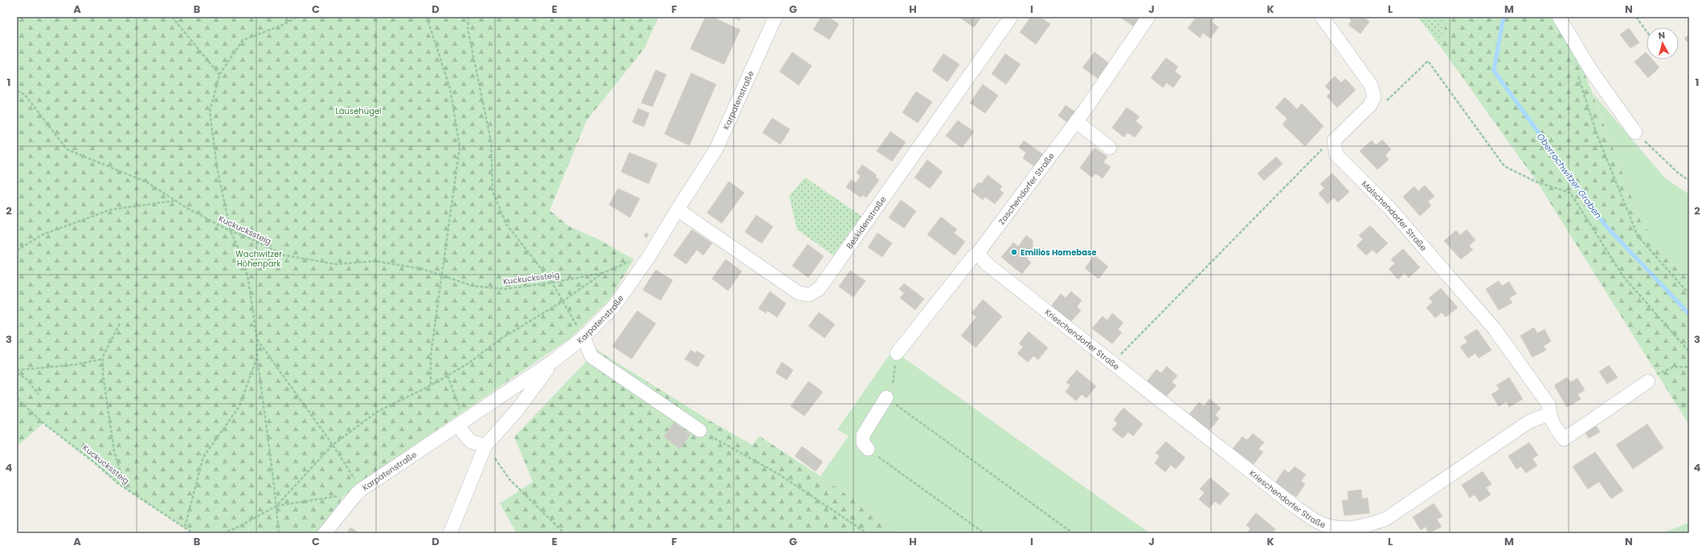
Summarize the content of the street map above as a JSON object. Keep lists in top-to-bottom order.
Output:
{
  "streets": {
    "street": [
      "Karpatenstraße",
      "Zaschendorfer Straße",
      "Malschendorfer Straße",
      "Beskidenstraße",
      "Krieschendorfer Straße"
    ],
    "path": ["Kuckuckssteig"]
  },
  "crossings": [
    ["Karpatenstraße", "Beskidenstraße"],
    ["Zaschendorfer Straße", "Krieschendorfer Straße"],
    ["Malschendorfer Straße", "Krieschendorfer Straße"]
  ],
  "water": ["Oberrochwitzer Graben"],
  "parks": ["Läusehügel", "Wachwitzer Höhenpark"],
  "places": ["Emilios Homebase"],
  "north": "top",
  "grid": {
    "columns": [
      "A",
      "B",
      "C",
      "D",
      "E",
      "F",
      "G",
      "H",
      "I",
      "J",
      "K",
      "L",
      "M",
      "N"
    ],
    "rows": [
      "1",
      "2",
      "3",
      "4"
    ]
  }
}
